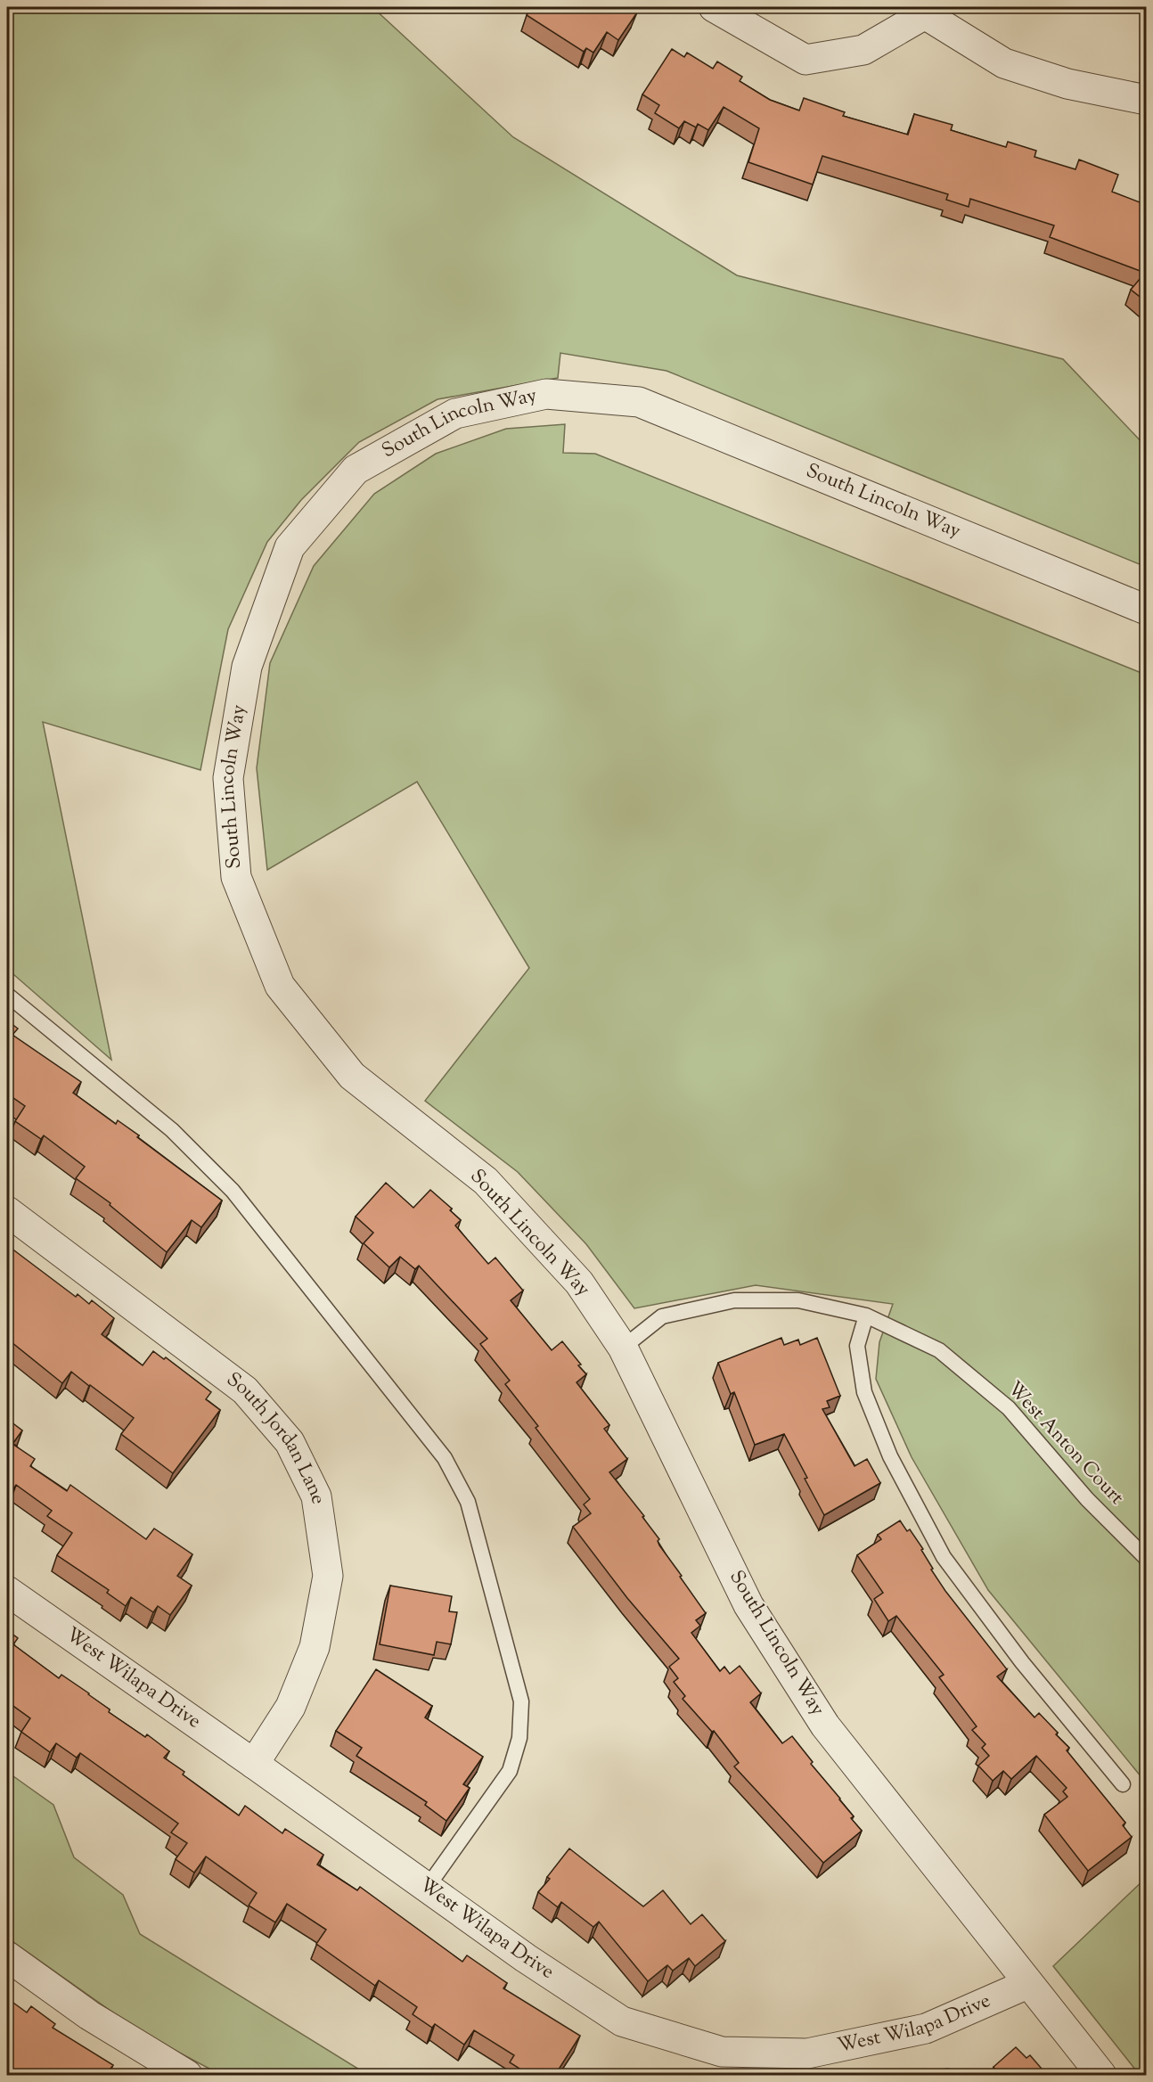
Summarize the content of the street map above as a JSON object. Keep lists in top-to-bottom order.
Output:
{
  "streets": {
    "street": ["South Lincoln Way", "South Jordan Lane", "West Wilapa Drive"],
    "lane": ["West Anton Court"]
  },
  "crossings": [
    ["South Lincoln Way", "West Anton Court"],
    ["South Lincoln Way", "West Wilapa Drive"],
    ["South Jordan Lane", "West Wilapa Drive"]
  ]
}
